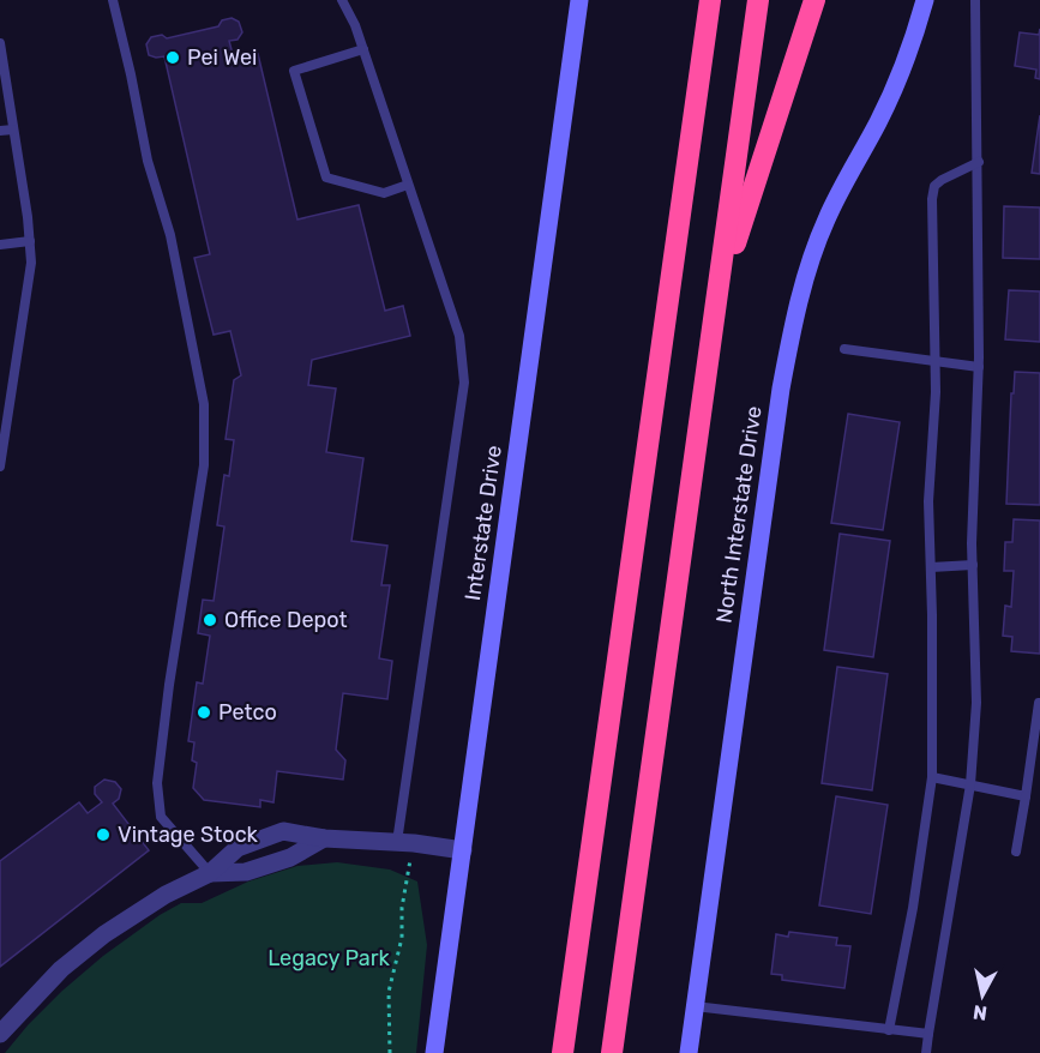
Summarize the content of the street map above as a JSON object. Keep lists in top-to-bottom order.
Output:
{
  "streets": {
    "street": ["North Interstate Drive", "Interstate Drive"]
  },
  "parks": ["Legacy Park"],
  "places": [
    "Pei Wei",
    "Office Depot",
    "Petco",
    "Vintage Stock"
  ],
  "north": "bottom"
}
